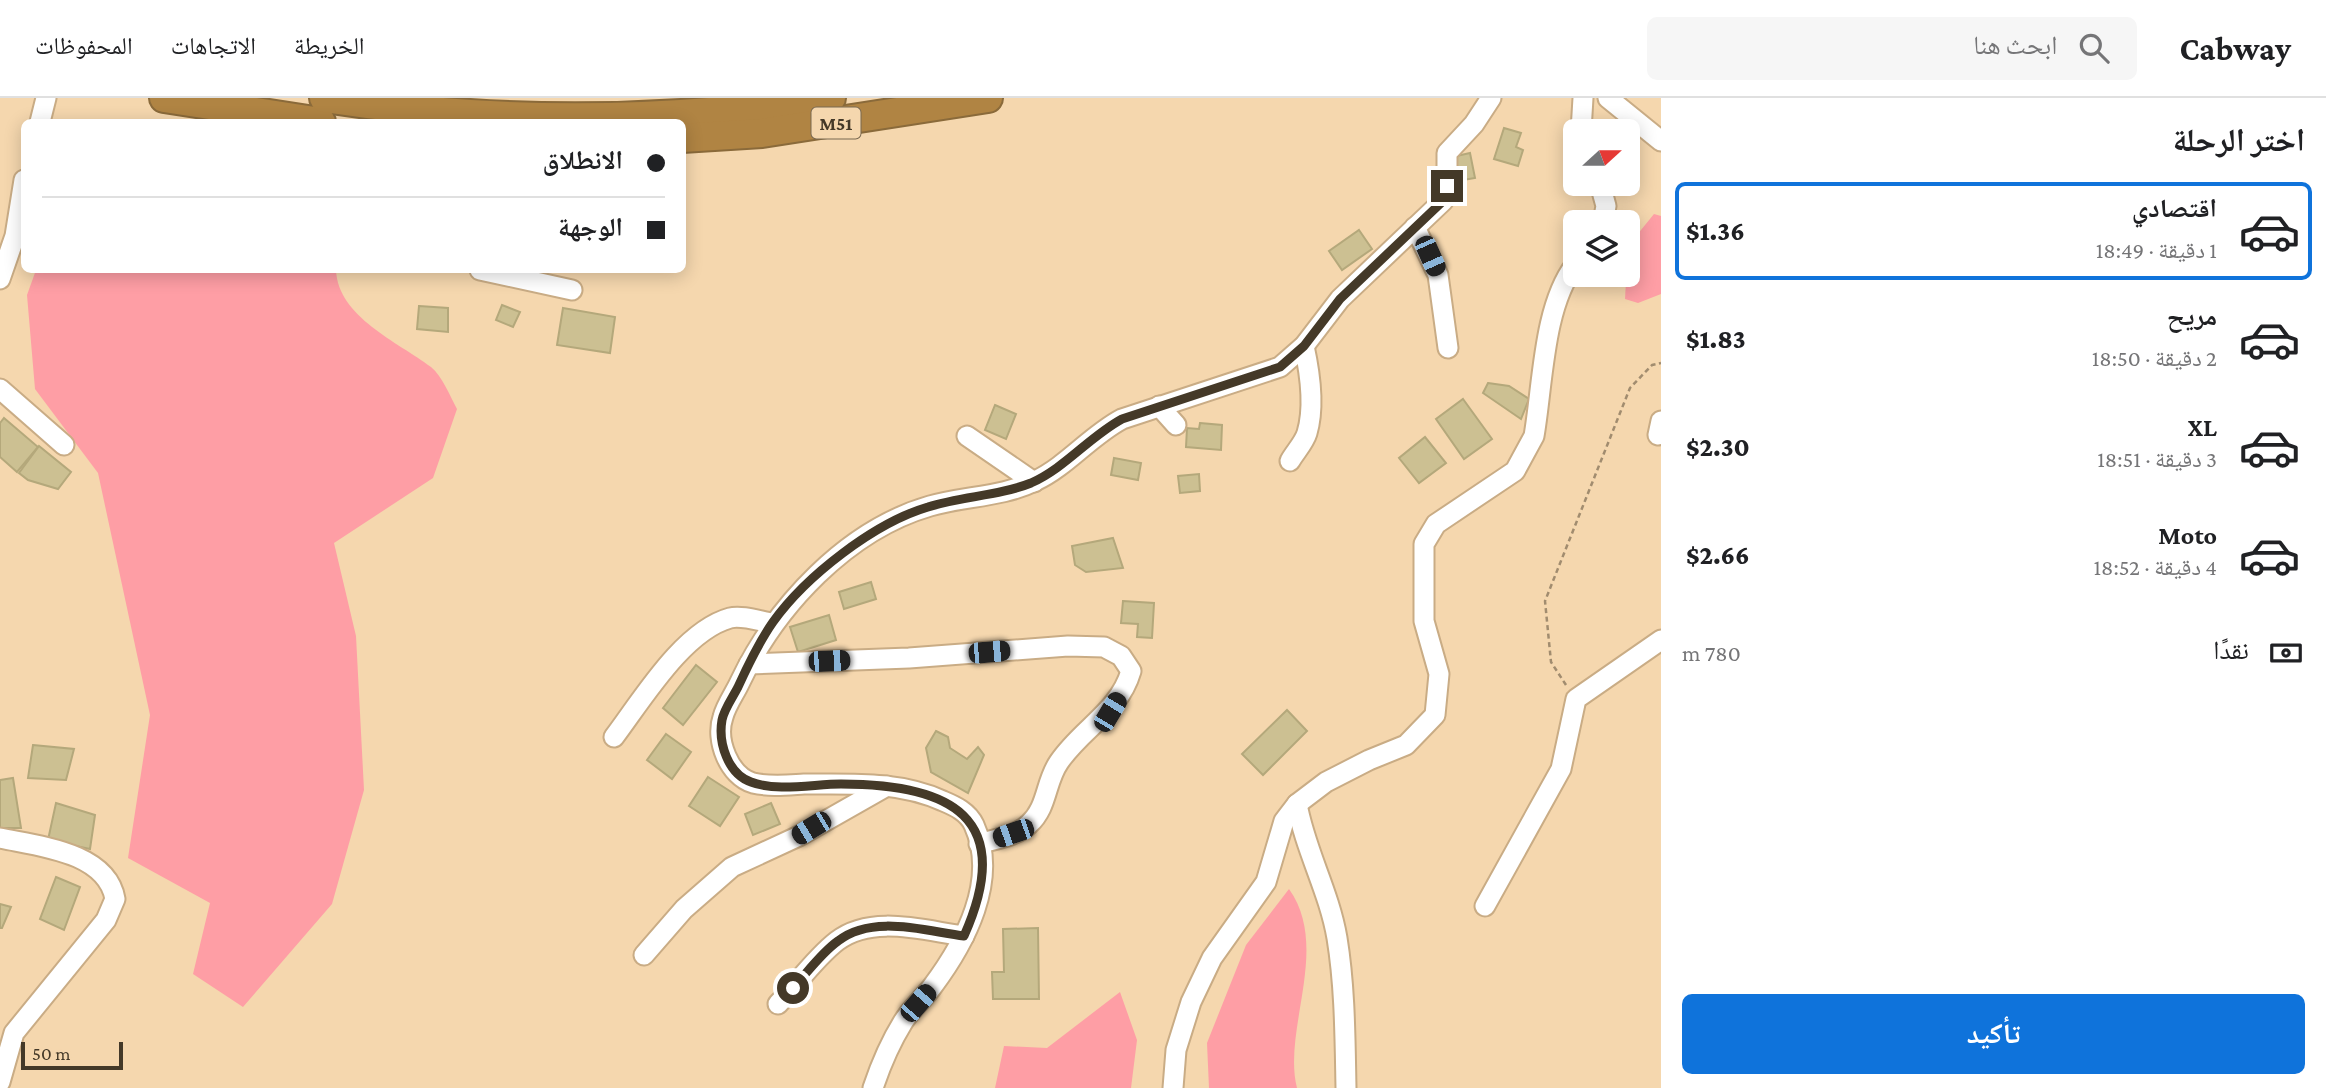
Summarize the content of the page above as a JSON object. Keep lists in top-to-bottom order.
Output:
{
  "streets": {
    "highway": ["M51"]
  },
  "scale_bar": "50 m",
  "north": "right",
  "page": {
    "header": "Cabway",
    "search": "ابحث هنا",
    "nav": ["الخريطة", "الاتجاهات", "المحفوظات"],
    "heading": "اختر الرحلة",
    "banner": ["الانطلاق", "الوجهة"],
    "list": [
      {
        "name": "اقتصادي",
        "note": "1 دقيقة · 18:49",
        "value": "$1.36"
      },
      {
        "name": "مريح",
        "note": "2 دقيقة · 18:50",
        "value": "$1.83"
      },
      {
        "name": "XL",
        "note": "3 دقيقة · 18:51",
        "value": "$2.30"
      },
      {
        "name": "Moto",
        "note": "4 دقيقة · 18:52",
        "value": "$2.66"
      }
    ],
    "pay": ["نقدًا", "780 m"],
    "buttons": "تأكيد",
    "scale": "50 m"
  }
}
